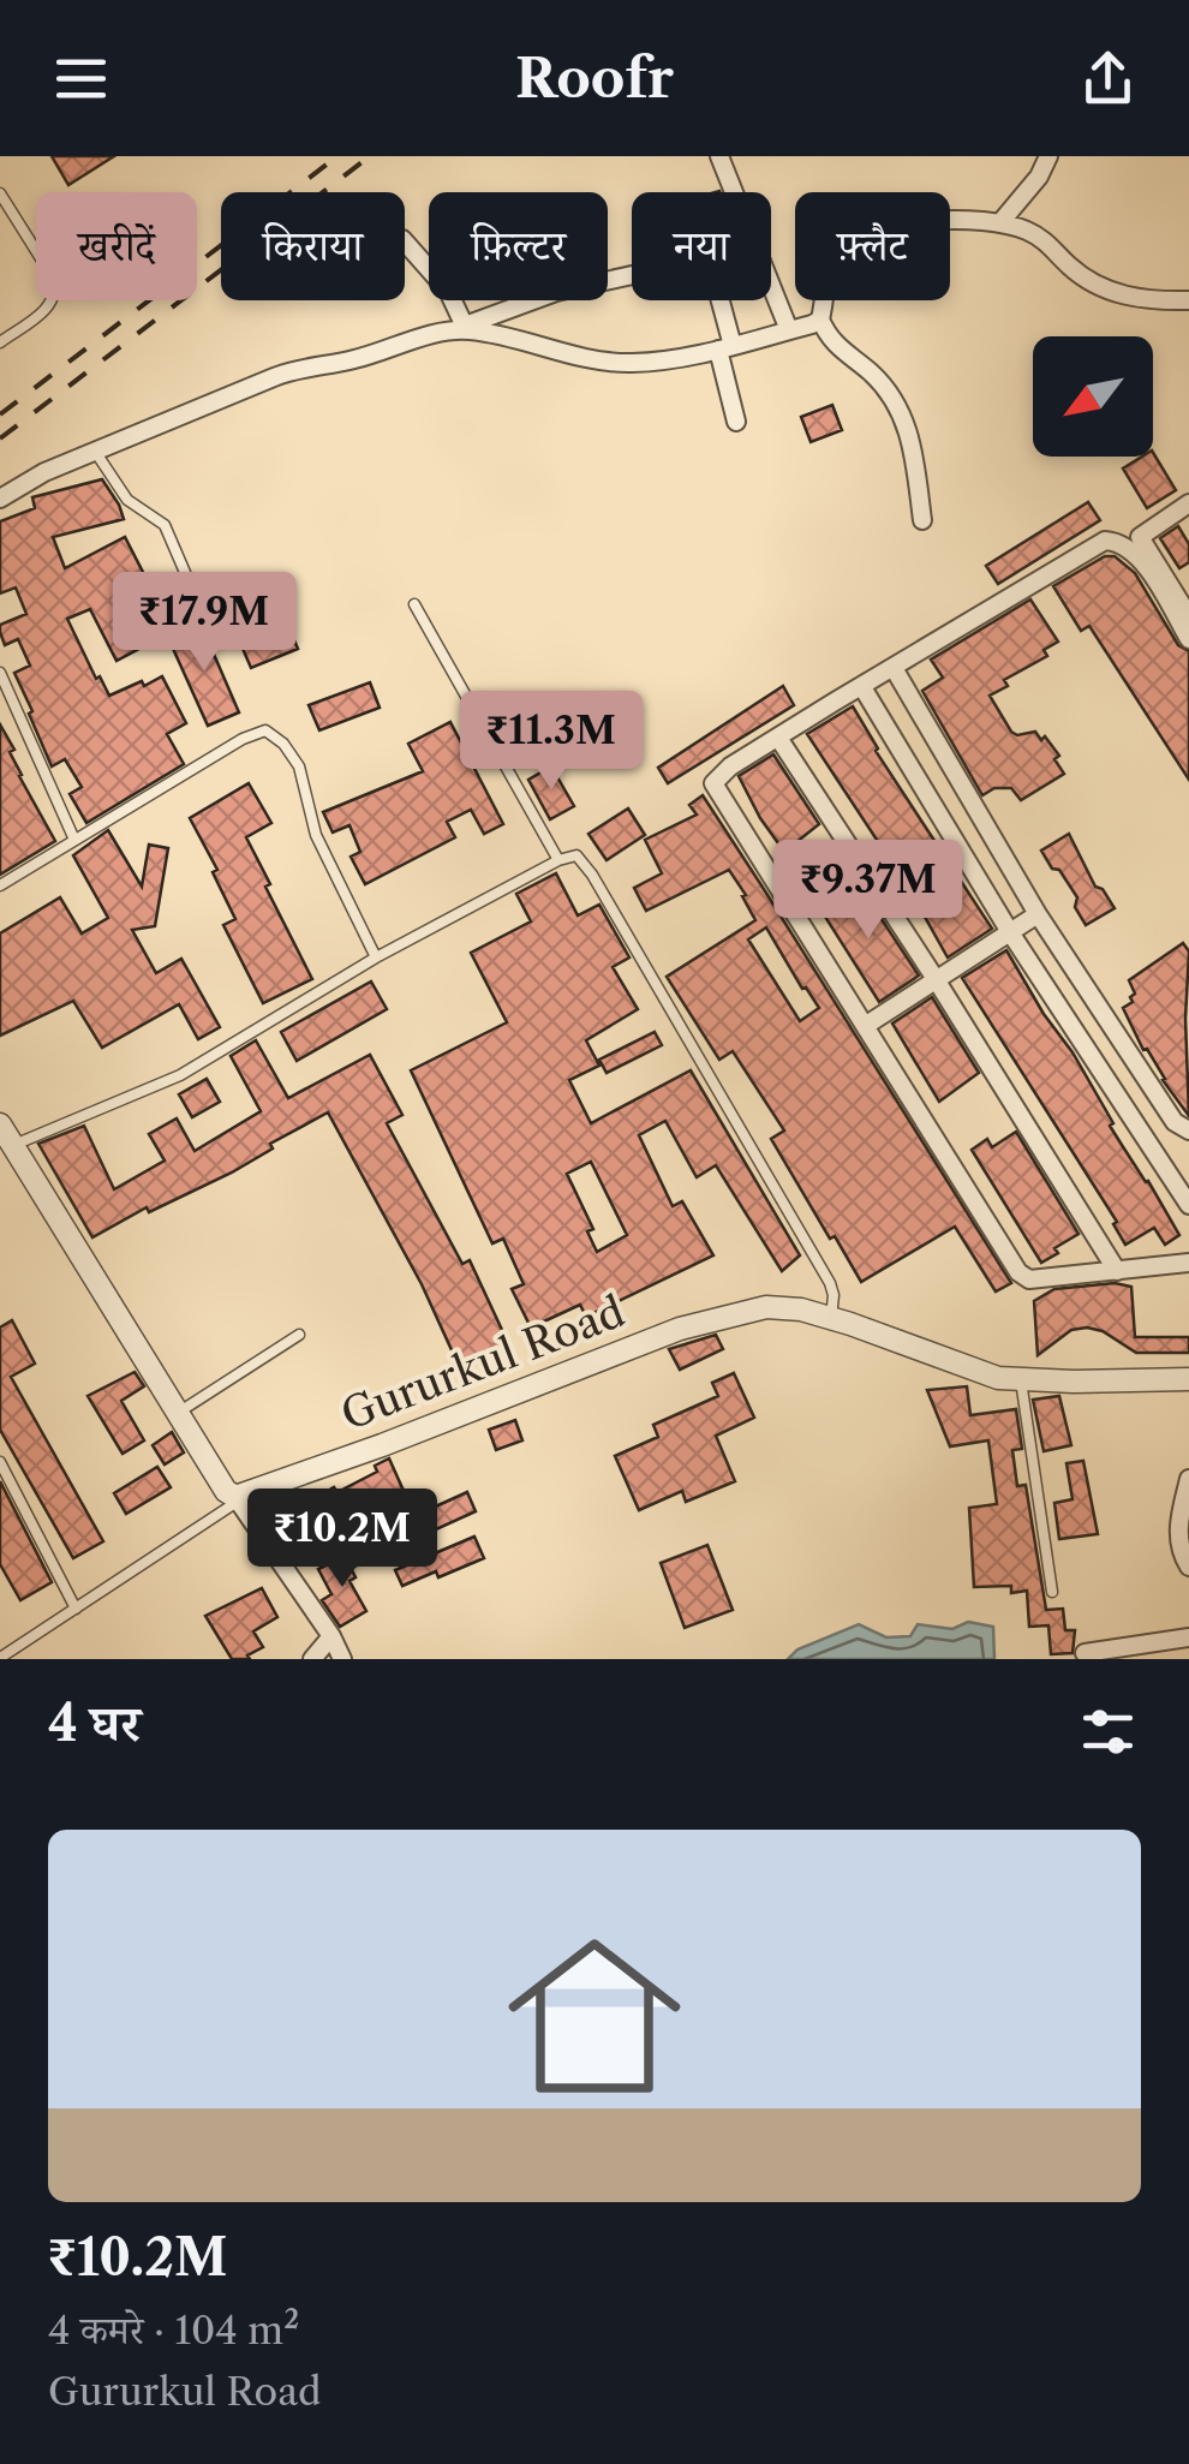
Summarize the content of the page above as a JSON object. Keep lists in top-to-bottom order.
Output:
{
  "streets": {
    "street": ["Gururkul Road"]
  },
  "north": "bottom left",
  "page": {
    "header": "Roofr",
    "chip": [
      "खरीदें",
      "किराया",
      "फ़िल्टर",
      "नया",
      "फ़्लैट"
    ],
    "price": [
      "₹17.9M",
      "₹11.3M",
      "₹9.37M",
      "₹10.2M"
    ],
    "heading": "4 घर",
    "list": [
      {
        "name": "₹10.2M",
        "note": "4 कमरे · 104 m² · Gururkul Road"
      }
    ]
  }
}
